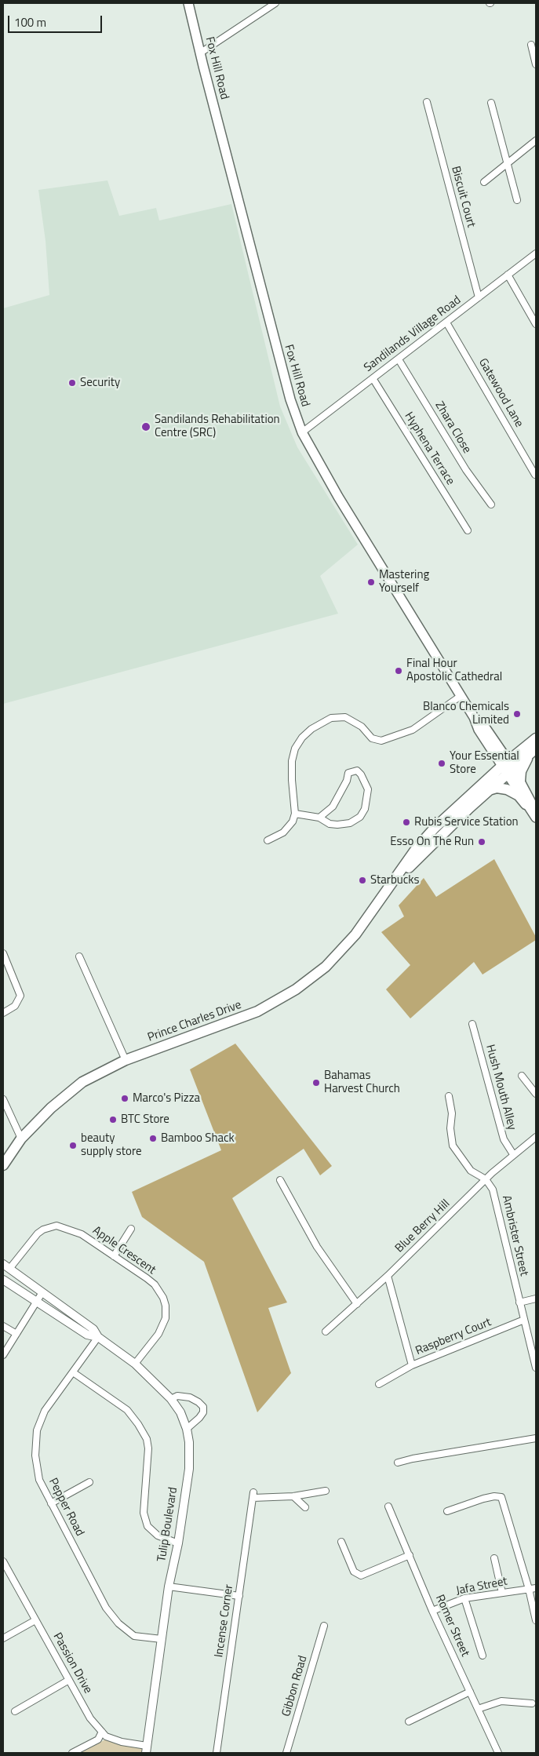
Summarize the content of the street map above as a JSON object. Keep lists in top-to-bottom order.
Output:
{
  "streets": {
    "highway": ["Prince Charles Drive"],
    "main road": ["Fox Hill Road"],
    "street": [
      "Biscuit Court",
      "Sandilands Village Road",
      "Gatewood Lane",
      "Zhara Close",
      "Hyphena Terrace",
      "Hush Mouth Alley",
      "Blue Berry Hill",
      "Ambrister Street",
      "Apple Crescent",
      "Raspberry Court",
      "Pepper Road",
      "Tulip Boulevard",
      "Jafa Street",
      "Incense Corner",
      "Romer Street",
      "Passion Drive",
      "Gibbon Road"
    ]
  },
  "crossings": [
    ["Fox Hill Road", "Sandilands Village Road"],
    ["Fox Hill Road", "Prince Charles Drive"],
    ["Biscuit Court", "Sandilands Village Road"],
    ["Sandilands Village Road", "Gatewood Lane"],
    ["Sandilands Village Road", "Zhara Close"],
    ["Sandilands Village Road", "Hyphena Terrace"],
    ["Hush Mouth Alley", "Blue Berry Hill"],
    ["Blue Berry Hill", "Ambrister Street"],
    ["Blue Berry Hill", "Raspberry Court"],
    ["Ambrister Street", "Raspberry Court"],
    ["Apple Crescent", "Tulip Boulevard"],
    ["Pepper Road", "Tulip Boulevard"],
    ["Tulip Boulevard", "Passion Drive"],
    ["Jafa Street", "Romer Street"]
  ],
  "places": [
    "Security",
    "Sandilands Rehabilitation Centre (SRC)",
    "Mastering Yourself",
    "Final Hour Apostolic Cathedral",
    "Blanco Chemicals Limited",
    "Your Essential Store",
    "Rubis Service Station",
    "Esso On The Run",
    "Starbucks",
    "Bahamas Harvest Church",
    "Marco's Pizza",
    "BTC Store",
    "Bamboo Shack",
    "beauty supply store"
  ],
  "scale_bar": "100 m"
}
